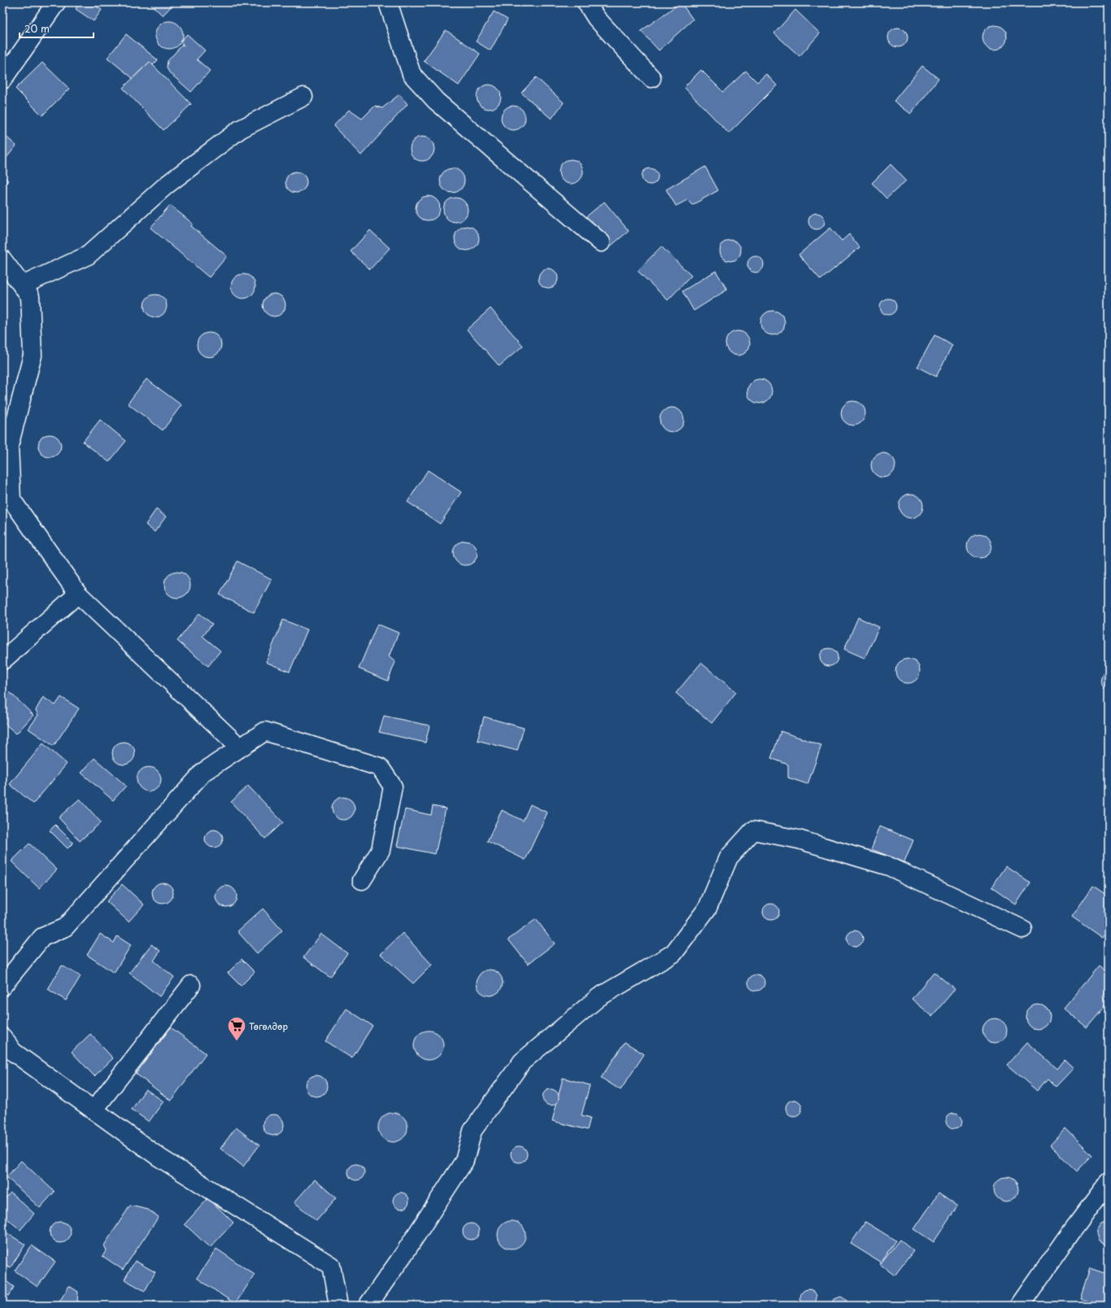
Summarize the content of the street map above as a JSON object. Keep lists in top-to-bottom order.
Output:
{
  "places": {
    "supermarket": ["Төгөлдөр"]
  },
  "scale_bar": "20 m"
}
